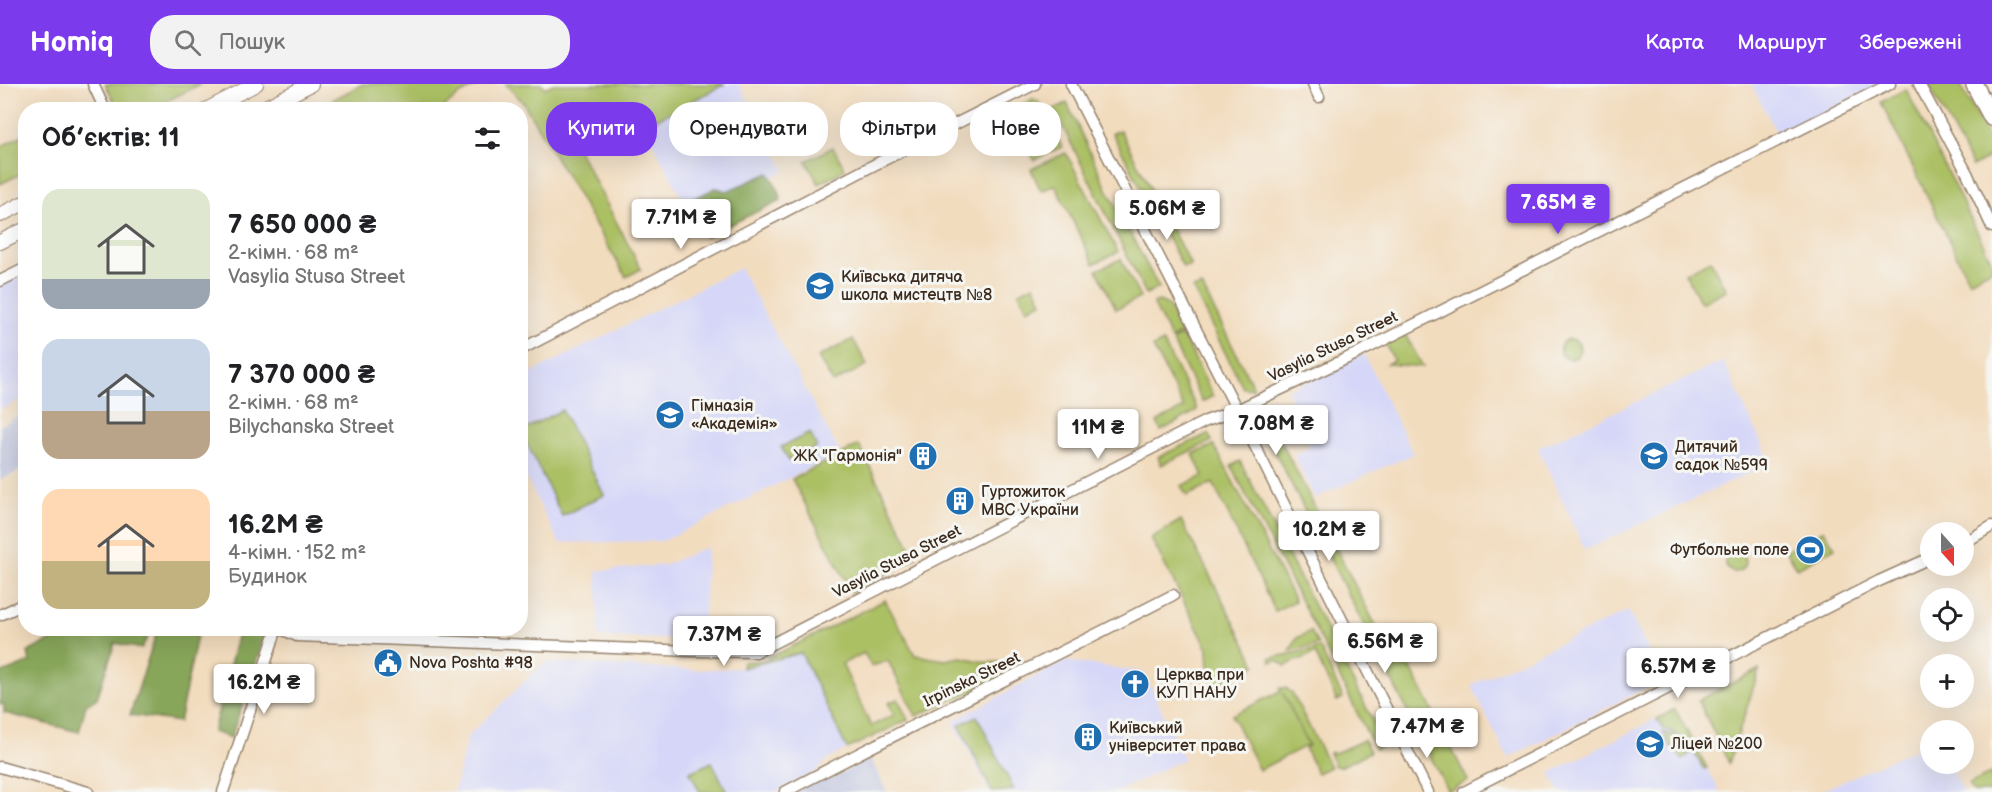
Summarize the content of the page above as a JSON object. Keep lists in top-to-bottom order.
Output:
{
  "streets": {
    "street": ["Vasylia Stusa Street", "Irpinska Street"]
  },
  "places": {
    "school or university": [
      "Київська дитяча школа мистецтв №8",
      "Гімназія «Академія»",
      "Дитячий садок №599",
      "Ліцей №200"
    ],
    "building": ["ЖК \"Гармонія\"", "Гуртожиток МВС України", "Київський університет права"],
    "sports": ["Футбольне поле"],
    "public building": ["Nova Poshta #98"],
    "church": ["Церква при КУП НАНУ"]
  },
  "north": "bottom",
  "page": {
    "header": "Homiq",
    "search": "Пошук",
    "nav": ["Карта", "Маршрут", "Збережені"],
    "chip": [
      "Купити",
      "Орендувати",
      "Фільтри",
      "Нове"
    ],
    "heading": "Об’єктів: 11",
    "list": [
      {
        "name": "7 650 000 ₴",
        "note": "2-кімн. · 68 m² · Vasylia Stusa Street"
      },
      {
        "name": "7 370 000 ₴",
        "note": "2-кімн. · 68 m² · Bilychanska Street"
      },
      {
        "name": "16.2M ₴",
        "note": "4-кімн. · 152 m² · Будинок"
      }
    ],
    "price": [
      "7.65M ₴",
      "5.06M ₴",
      "7.71M ₴",
      "7.08M ₴",
      "11M ₴",
      "10.2M ₴",
      "7.37M ₴",
      "6.56M ₴",
      "6.57M ₴",
      "16.2M ₴",
      "7.47M ₴"
    ],
    "map_buttons": ["+", "−"]
  }
}
